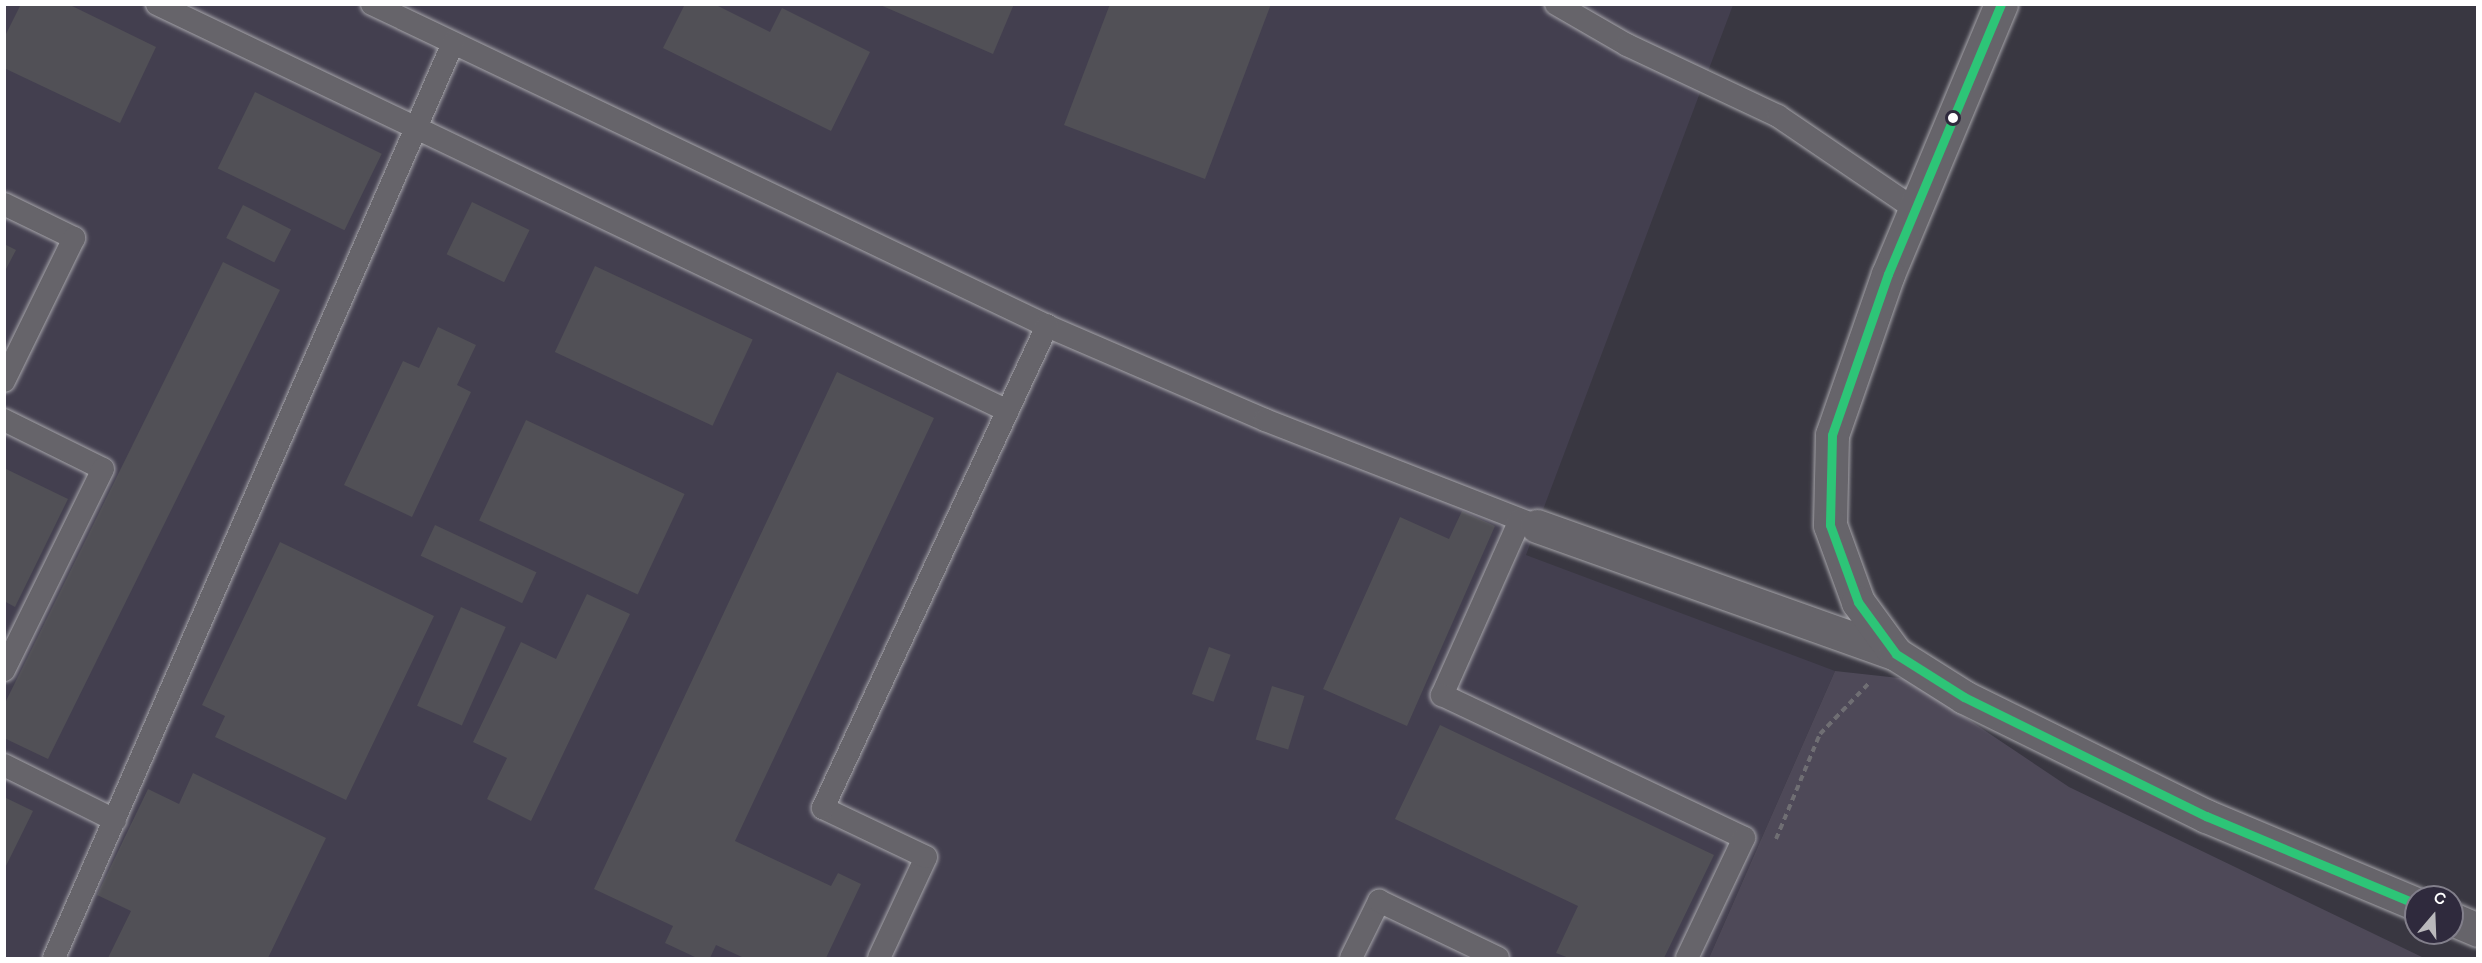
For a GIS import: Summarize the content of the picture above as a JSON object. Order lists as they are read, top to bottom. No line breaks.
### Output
{"north":"top"}
